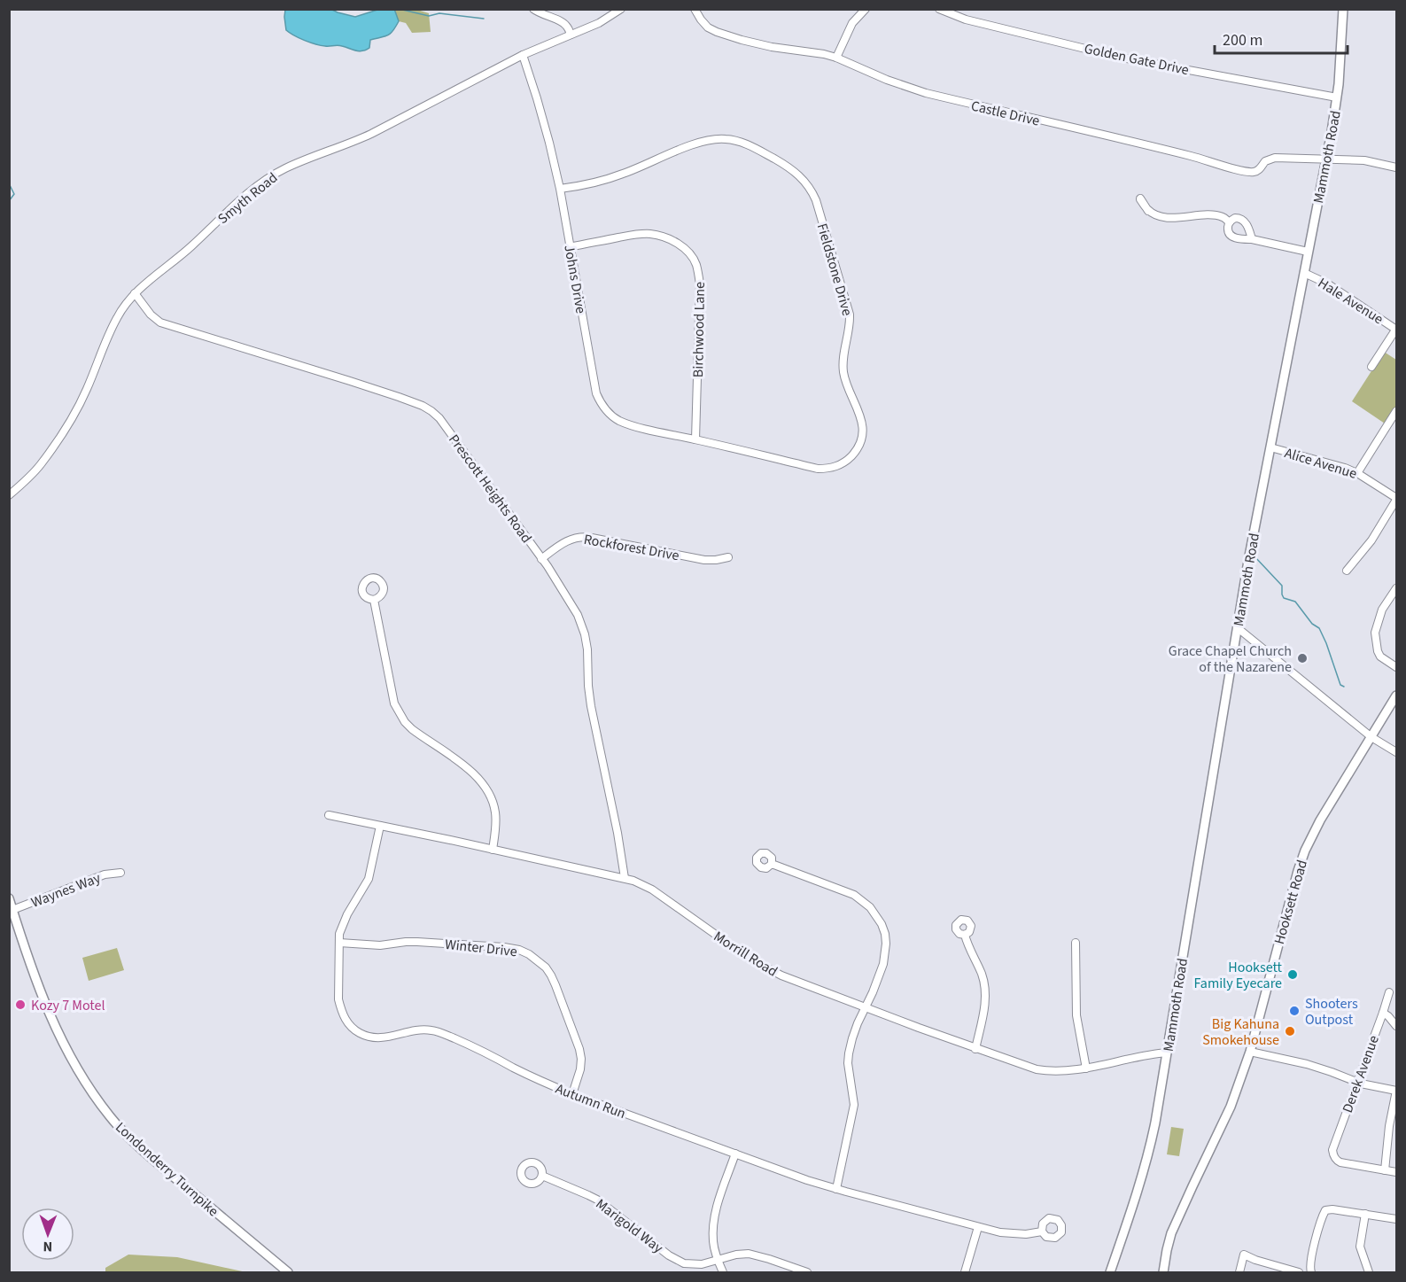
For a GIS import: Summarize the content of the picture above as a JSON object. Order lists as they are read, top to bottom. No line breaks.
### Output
{"streets":{"main road":["Mammoth Road","Hooksett Road","Londonderry Turnpike"],"street":["Golden Gate Drive","Castle Drive","Smyth Road","Fieldstone Drive","Johns Drive","Hale Avenue","Birchwood Lane","Alice Avenue","Prescott Heights Road","Rockforest Drive","Waynes Way","Winter Drive","Morrill Road","Derek Avenue","Autumn Run","Marigold Way"]},"crossings":[["Golden Gate Drive","Mammoth Road"],["Castle Drive","Mammoth Road"],["Mammoth Road","Hale Avenue"],["Mammoth Road","Alice Avenue"],["Mammoth Road","Morrill Road"],["Smyth Road","Johns Drive"],["Smyth Road","Prescott Heights Road"],["Fieldstone Drive","Johns Drive"],["Fieldstone Drive","Birchwood Lane"],["Johns Drive","Birchwood Lane"],["Prescott Heights Road","Rockforest Drive"],["Prescott Heights Road","Morrill Road"],["Waynes Way","Londonderry Turnpike"],["Winter Drive","Autumn Run"],["Morrill Road","Autumn Run"]],"places":["Grace Chapel Church of the Nazarene","Hooksett Family Eyecare","Kozy 7 Motel","Shooters Outpost","Big Kahuna Smokehouse"],"scale_bar":"200 m","north":"bottom"}
